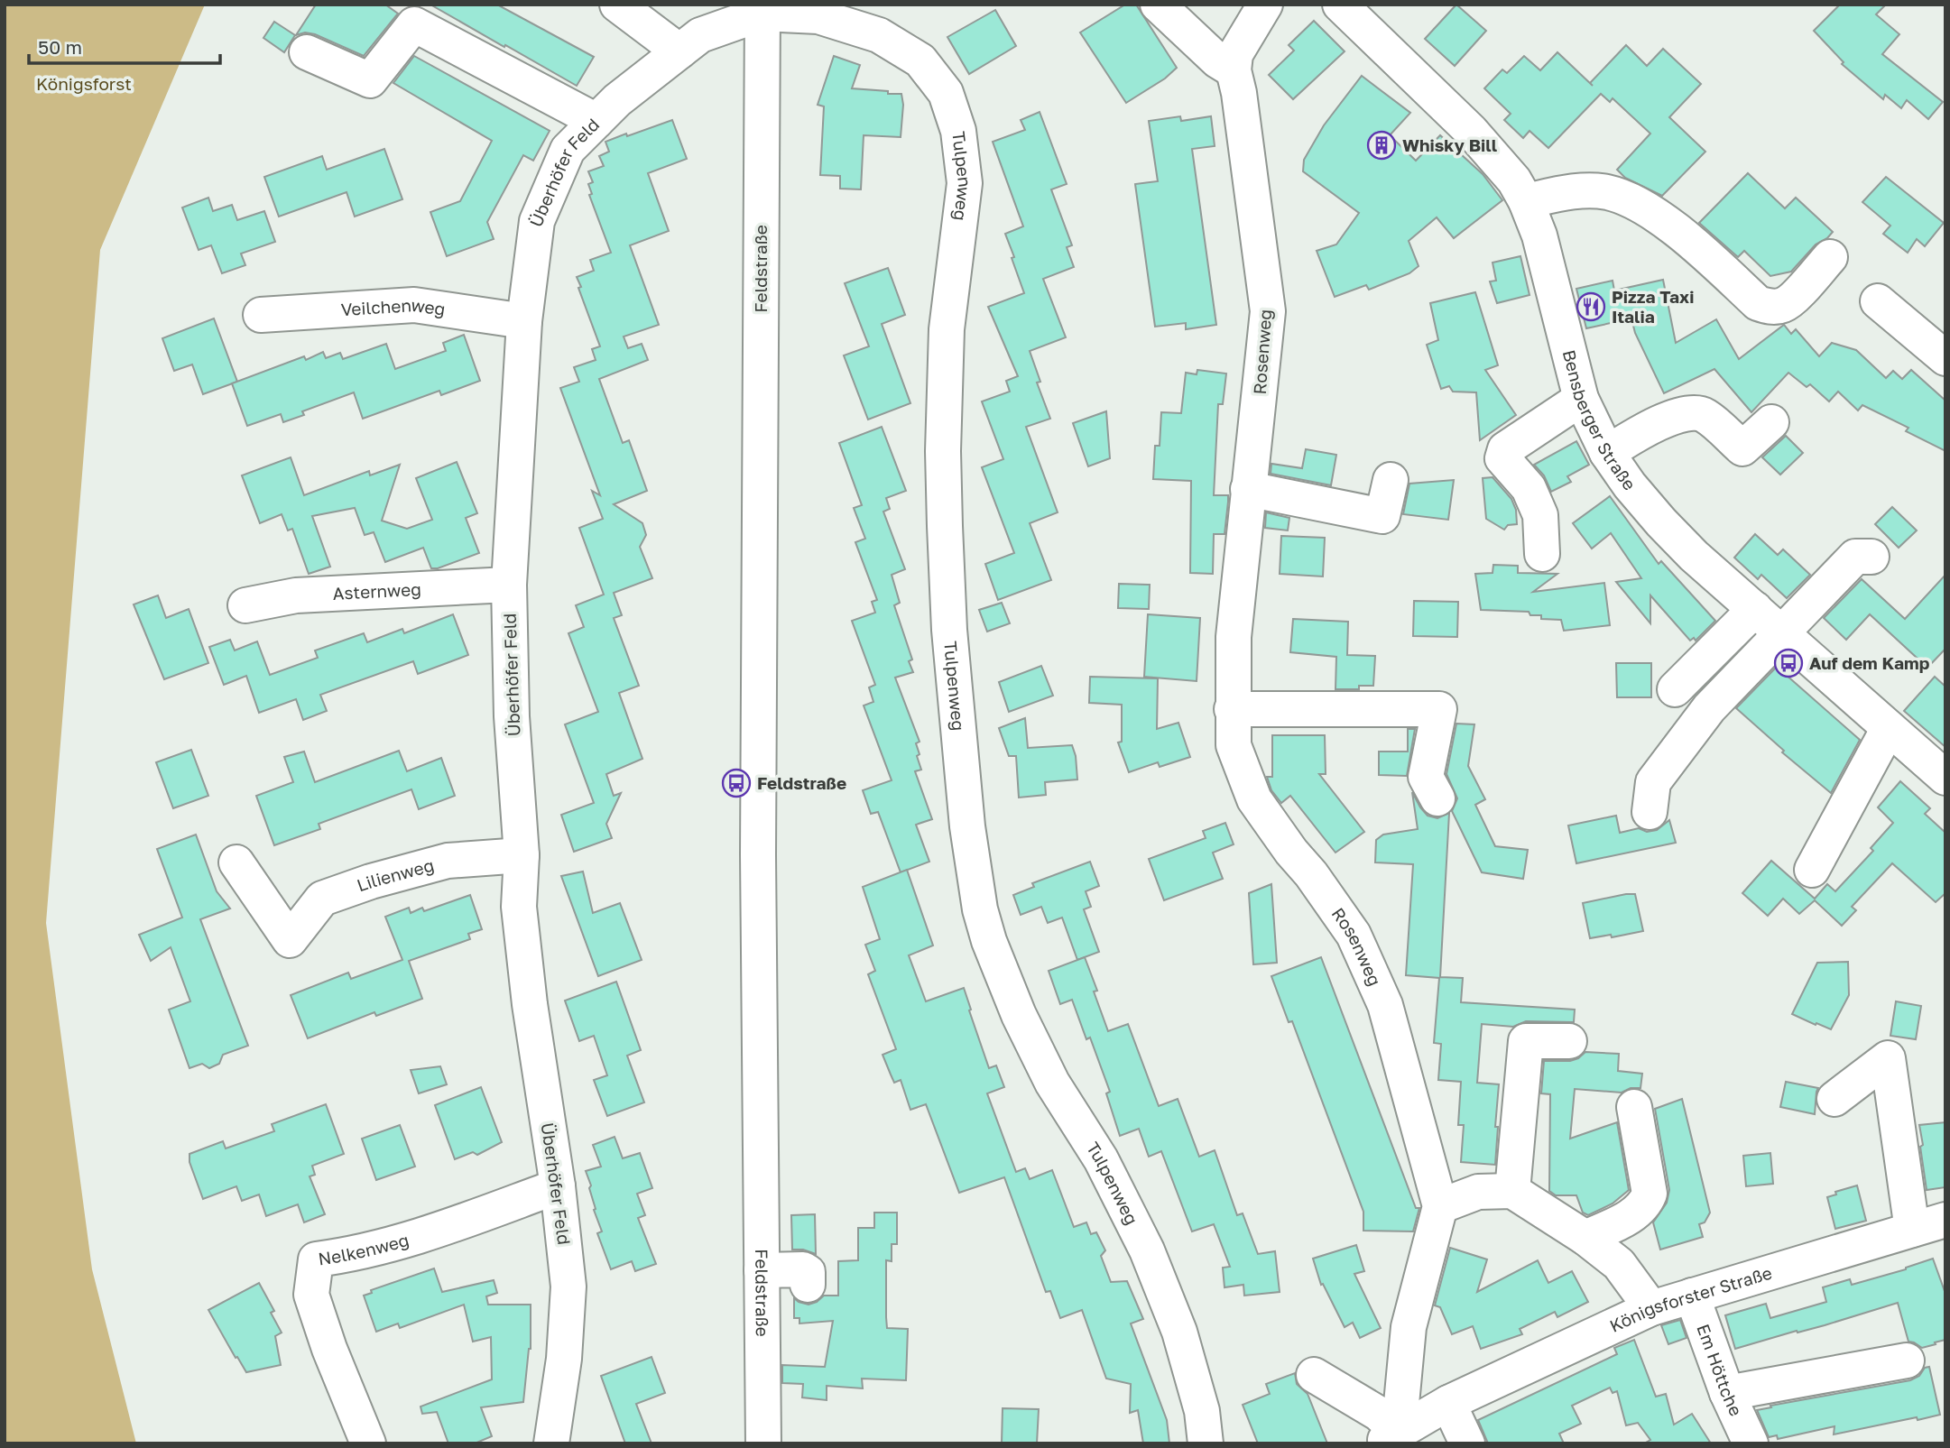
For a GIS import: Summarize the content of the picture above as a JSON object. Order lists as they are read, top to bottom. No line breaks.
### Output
{"streets":{"street":["Überhöfer Feld","Tulpenweg","Feldstraße","Veilchenweg","Rosenweg","Bensberger Straße","Asternweg","Lilienweg","Nelkenweg","Königsforster Straße","Em Höttche"]},"crossings":[["Überhöfer Feld","Tulpenweg"],["Überhöfer Feld","Feldstraße"],["Überhöfer Feld","Veilchenweg"],["Überhöfer Feld","Asternweg"],["Überhöfer Feld","Lilienweg"],["Überhöfer Feld","Nelkenweg"],["Tulpenweg","Feldstraße"],["Rosenweg","Königsforster Straße"],["Königsforster Straße","Em Höttche"]],"parks":["Königsforst"],"places":{"building":["Whisky Bill"],"restaurant":["Pizza Taxi Italia"],"bus stop":["Auf dem Kamp","Feldstraße"]},"scale_bar":"50 m"}
